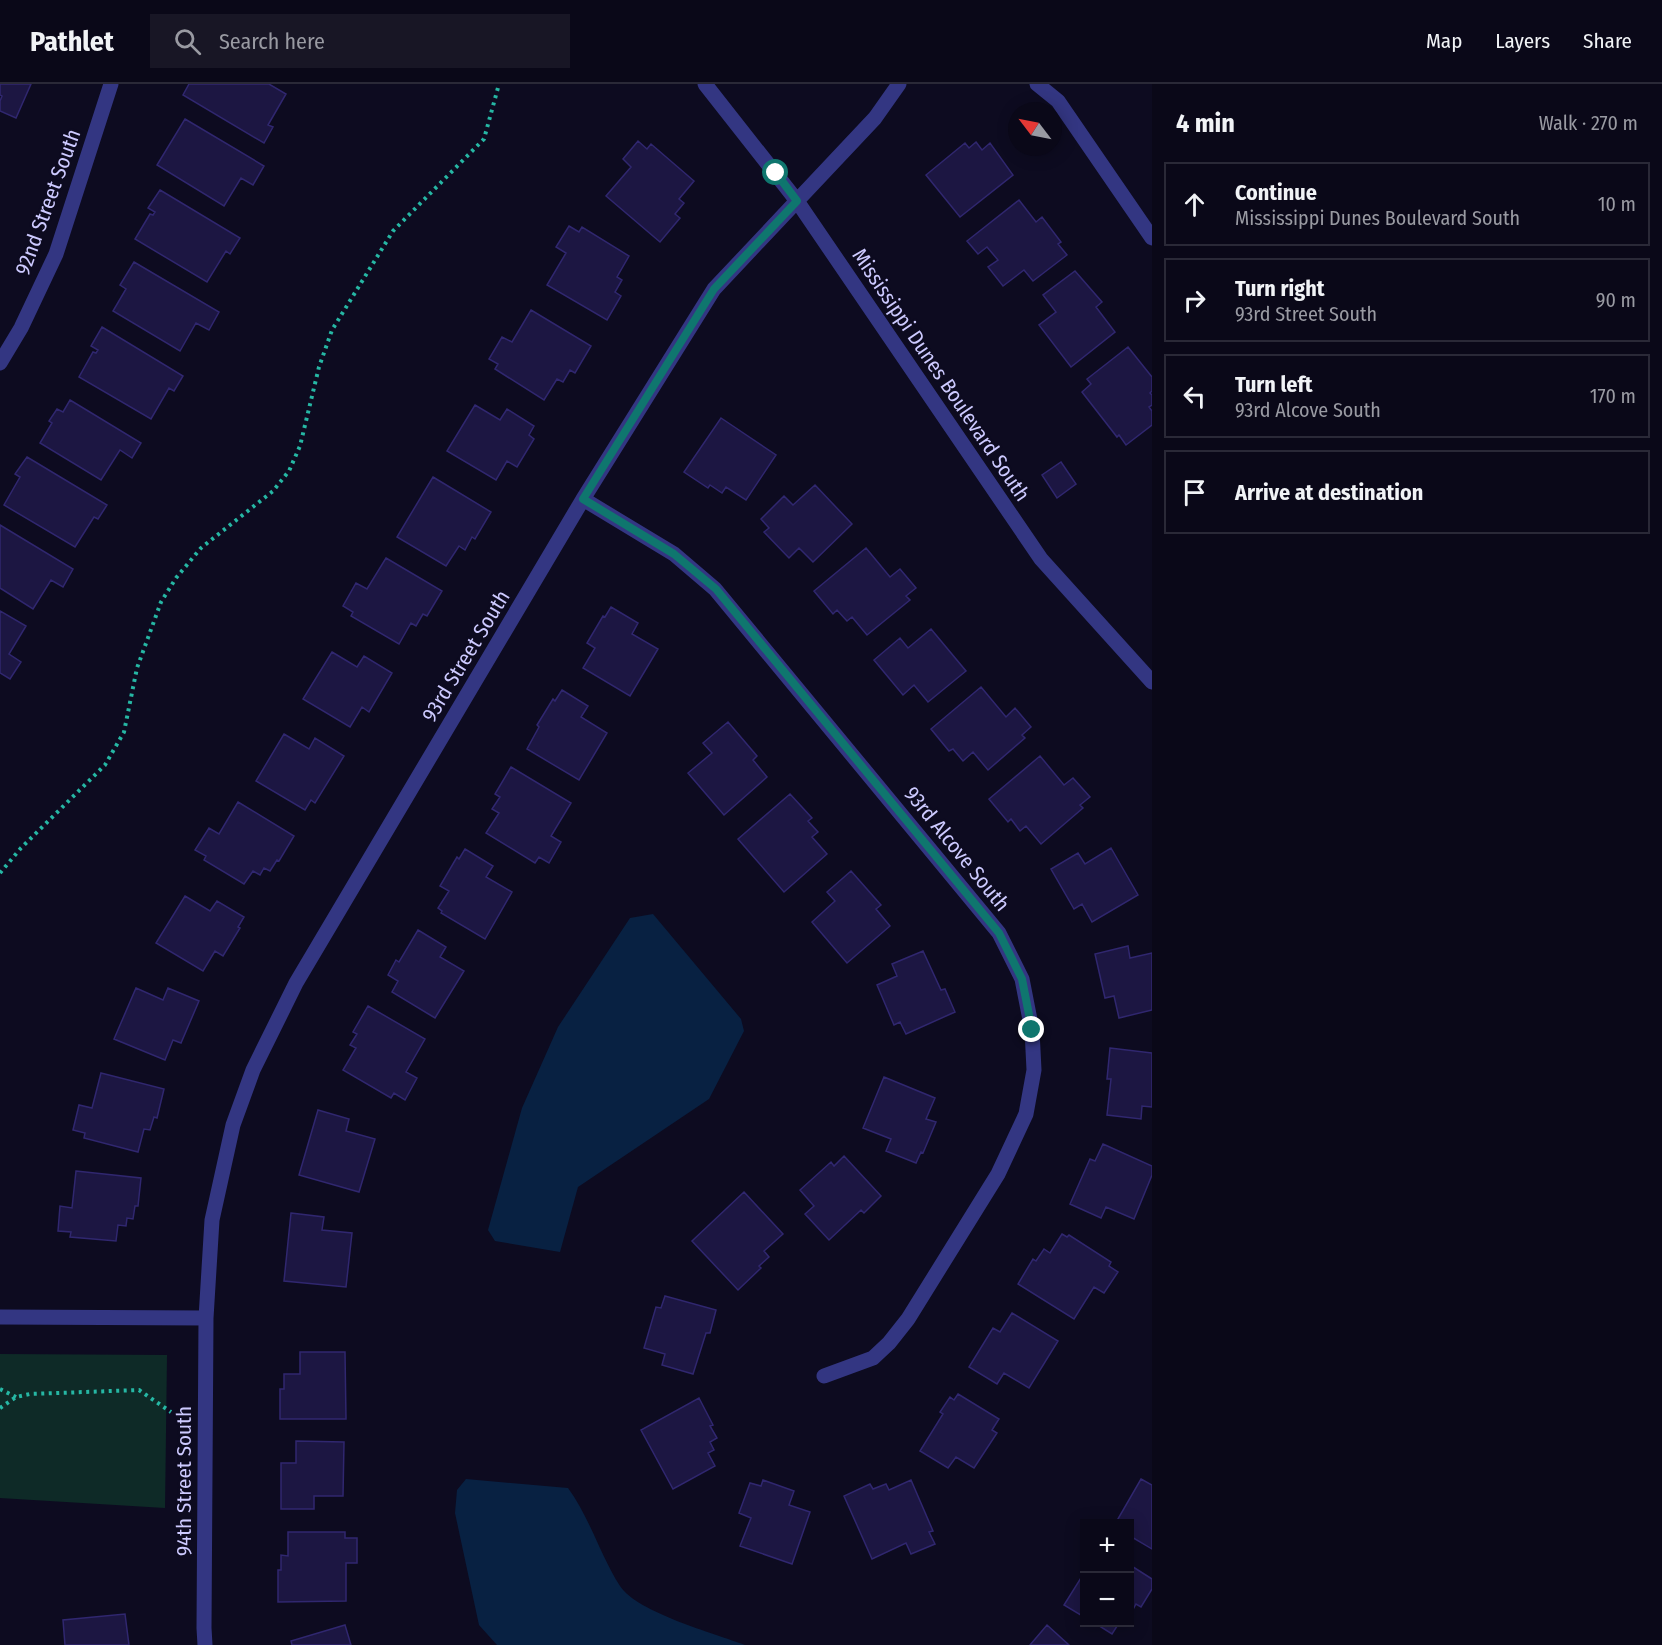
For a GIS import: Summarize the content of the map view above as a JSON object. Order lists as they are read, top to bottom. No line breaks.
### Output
{"streets":{"street":["92nd Street South","Mississippi Dunes Boulevard South","93rd Street South","93rd Alcove South","94th Street South"]},"crossings":[["Mississippi Dunes Boulevard South","93rd Street South"],["93rd Street South","93rd Alcove South"],["93rd Street South","94th Street South"]],"north":"top left","page":{"header":"Pathlet","search":"Search here","nav":["Map","Layers","Share"],"heading":["4 min","Walk · 270 m"],"list":[["Continue","Mississippi Dunes Boulevard South","10 m"],["Turn right","93rd Street South","90 m"],["Turn left","93rd Alcove South","170 m"],"Arrive at destination"],"map_buttons":["+","−"]}}
